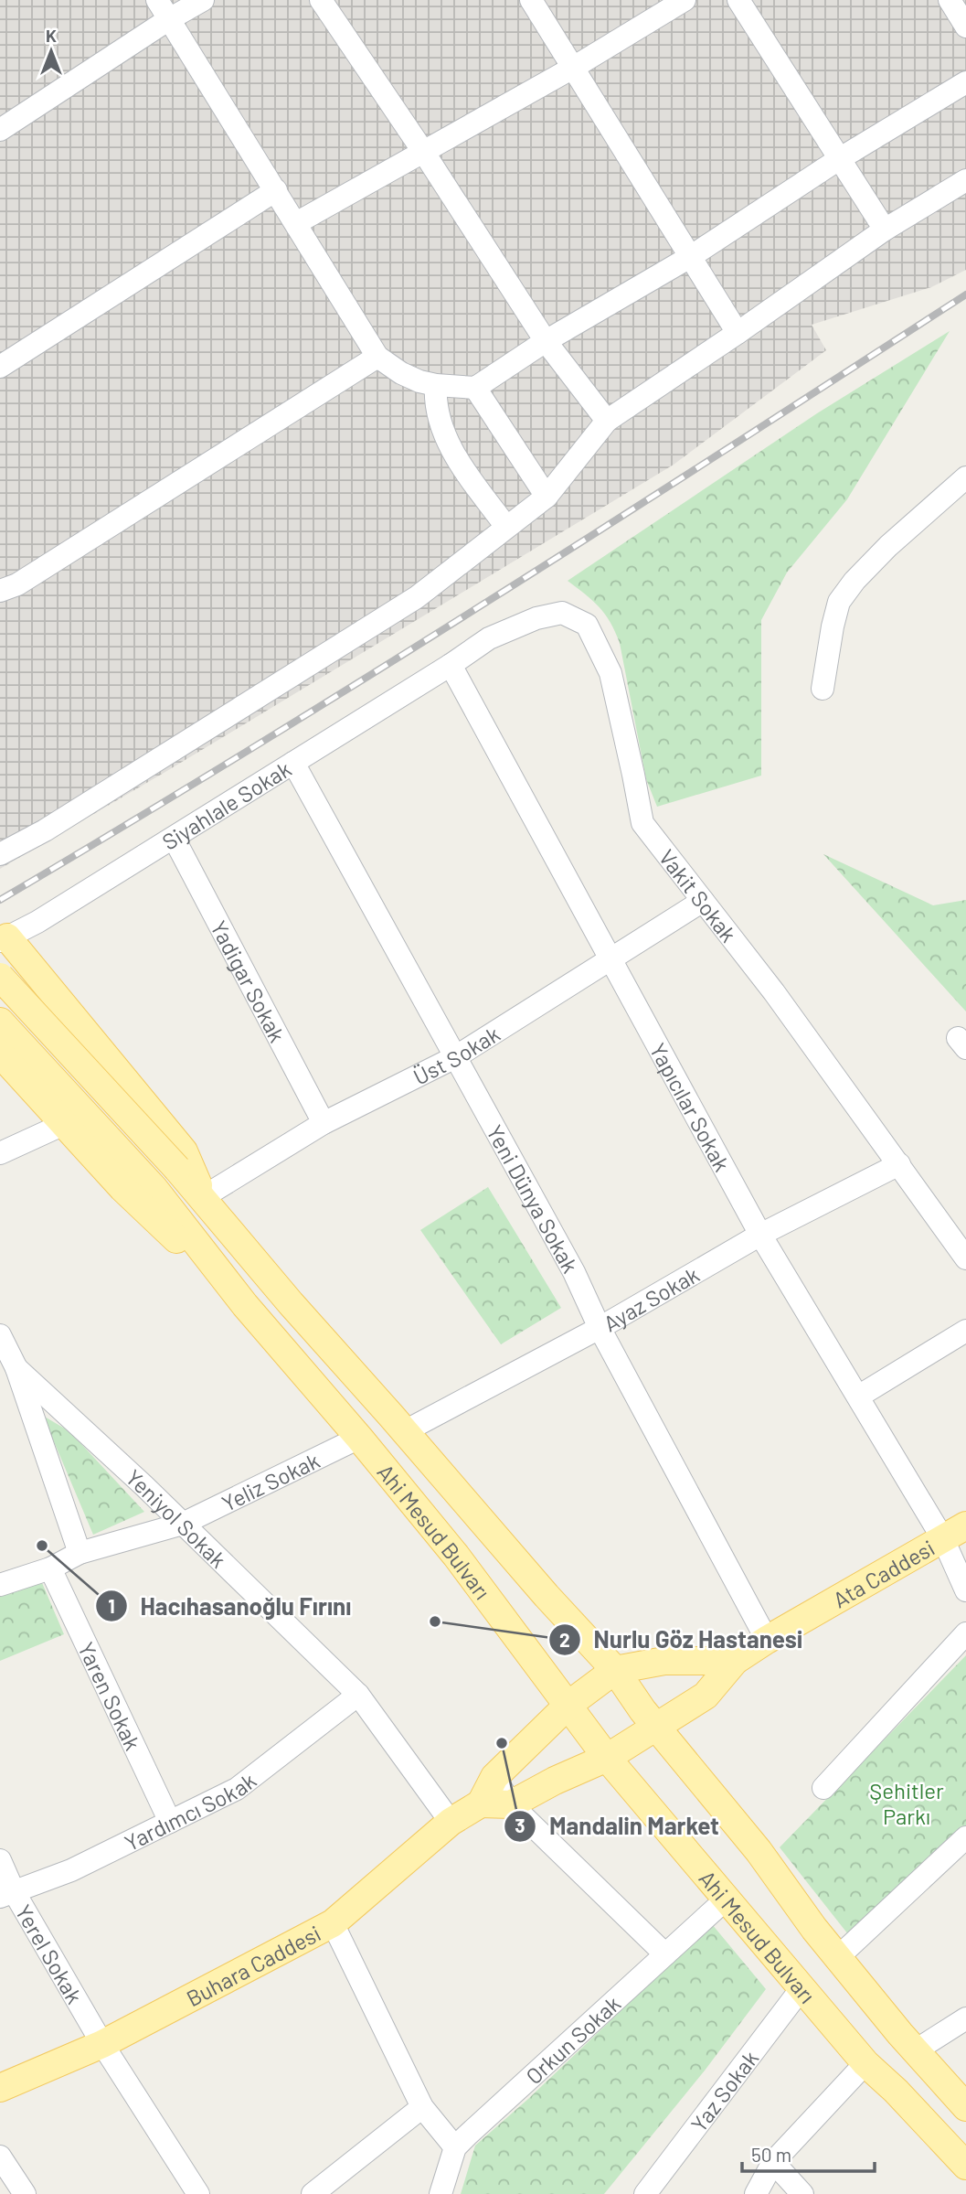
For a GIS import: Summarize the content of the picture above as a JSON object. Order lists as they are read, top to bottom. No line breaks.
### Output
{"streets":{"main road":["Ahi Mesud Bulvarı","Ata Caddesi","Buhara Caddesi"],"street":["Siyahlale Sokak","Vakit Sokak","Yadigar Sokak","Üst Sokak","Yapıcılar Sokak","Yeni Dünya Sokak","Ayaz Sokak","Yeliz Sokak","Yeniyol Sokak","Yaren Sokak","Yardımcı Sokak","Yerel Sokak","Orkun Sokak","Yaz Sokak"]},"crossings":[["Siyahlale Sokak","Vakit Sokak"],["Siyahlale Sokak","Yadigar Sokak"],["Siyahlale Sokak","Yapıcılar Sokak"],["Siyahlale Sokak","Yeni Dünya Sokak"],["Vakit Sokak","Üst Sokak"],["Vakit Sokak","Yapıcılar Sokak"],["Vakit Sokak","Ayaz Sokak"],["Yadigar Sokak","Üst Sokak"],["Üst Sokak","Yapıcılar Sokak"],["Üst Sokak","Yeni Dünya Sokak"],["Üst Sokak","Ahi Mesud Bulvarı"],["Yapıcılar Sokak","Ayaz Sokak"],["Yapıcılar Sokak","Ata Caddesi"],["Yeni Dünya Sokak","Ayaz Sokak"],["Yeni Dünya Sokak","Ata Caddesi"],["Ayaz Sokak","Ahi Mesud Bulvarı"],["Yeliz Sokak","Yeniyol Sokak"],["Yeliz Sokak","Ahi Mesud Bulvarı"],["Yeliz Sokak","Yaren Sokak"],["Yeniyol Sokak","Yardımcı Sokak"],["Yeniyol Sokak","Buhara Caddesi"],["Ahi Mesud Bulvarı","Ata Caddesi"],["Ahi Mesud Bulvarı","Orkun Sokak"],["Ahi Mesud Bulvarı","Yaz Sokak"],["Yaren Sokak","Yardımcı Sokak"],["Yardımcı Sokak","Yerel Sokak"],["Yerel Sokak","Buhara Caddesi"]],"parks":["Şehitler Parkı"],"places":["Hacıhasanoğlu Fırını","Nurlu Göz Hastanesi","Mandalin Market"],"scale_bar":"50 m","north":"top"}
